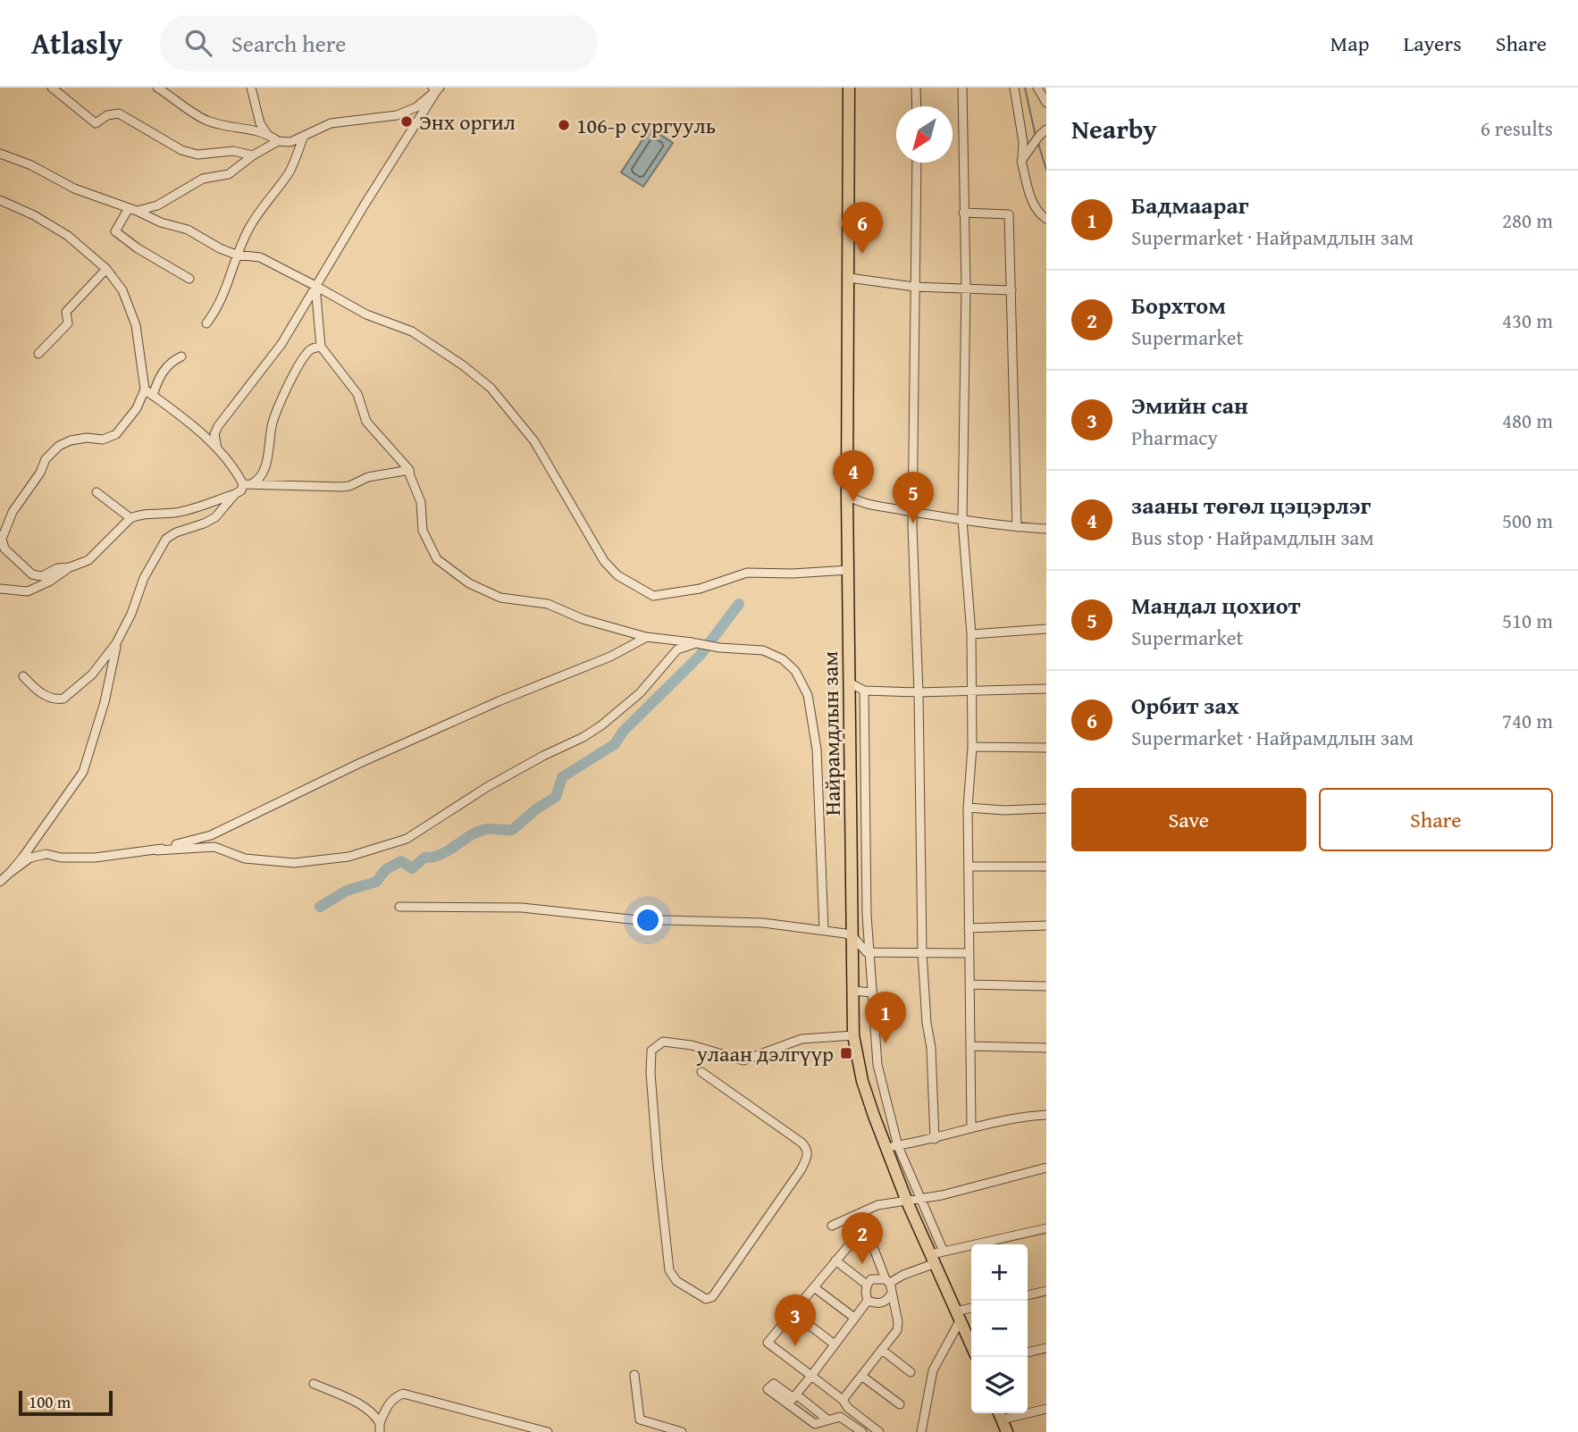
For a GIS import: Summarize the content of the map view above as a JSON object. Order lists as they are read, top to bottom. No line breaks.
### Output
{"streets":{"main road":["Найрамдлын зам"]},"places":{"other":["Энх оргил","106-р сургууль"],"transit":["улаан дэлгүүр"]},"scale_bar":"100 m","north":"bottom left","page":{"header":"Atlasly","search":"Search here","nav":["Map","Layers","Share"],"heading":["Nearby","6 results"],"list":[{"mark":"1","name":"Бадмаараг","note":"Supermarket · Найрамдлын зам","value":"280 m"},{"mark":"2","name":"Борхтом","note":"Supermarket","value":"430 m"},{"mark":"3","name":"Эмийн сан","note":"Pharmacy","value":"480 m"},{"mark":"4","name":"зааны төгөл цэцэрлэг","note":"Bus stop · Найрамдлын зам","value":"500 m"},{"mark":"5","name":"Мандал цохиот","note":"Supermarket","value":"510 m"},{"mark":"6","name":"Орбит зах","note":"Supermarket · Найрамдлын зам","value":"740 m"}],"pins":["6","4","5","1","2","3"],"buttons":["Save","Share"],"map_buttons":["+","−"],"scale":"100 m"}}
